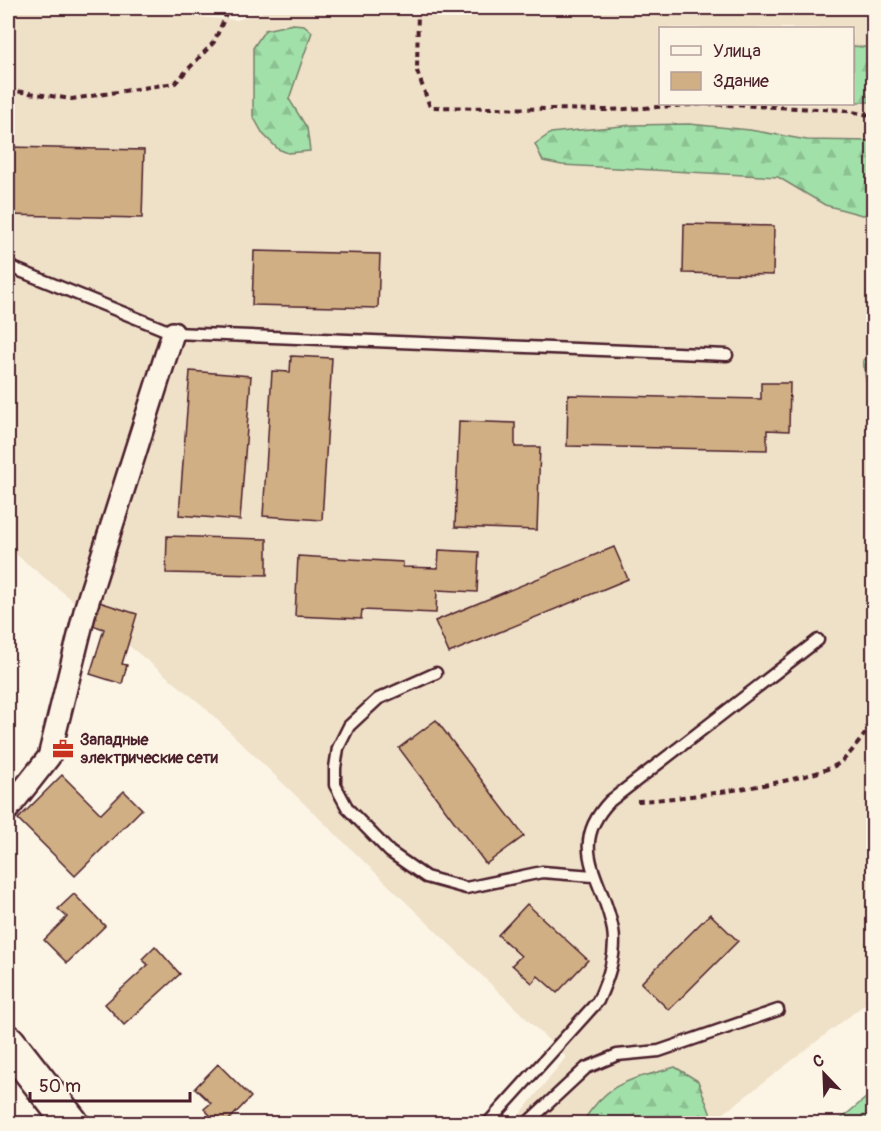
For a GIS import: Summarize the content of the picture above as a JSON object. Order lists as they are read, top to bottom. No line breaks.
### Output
{"places":{"office":["Западные электрические сети"]},"legend":["Улица","Здание"],"scale_bar":"50 m","north":"top left"}
